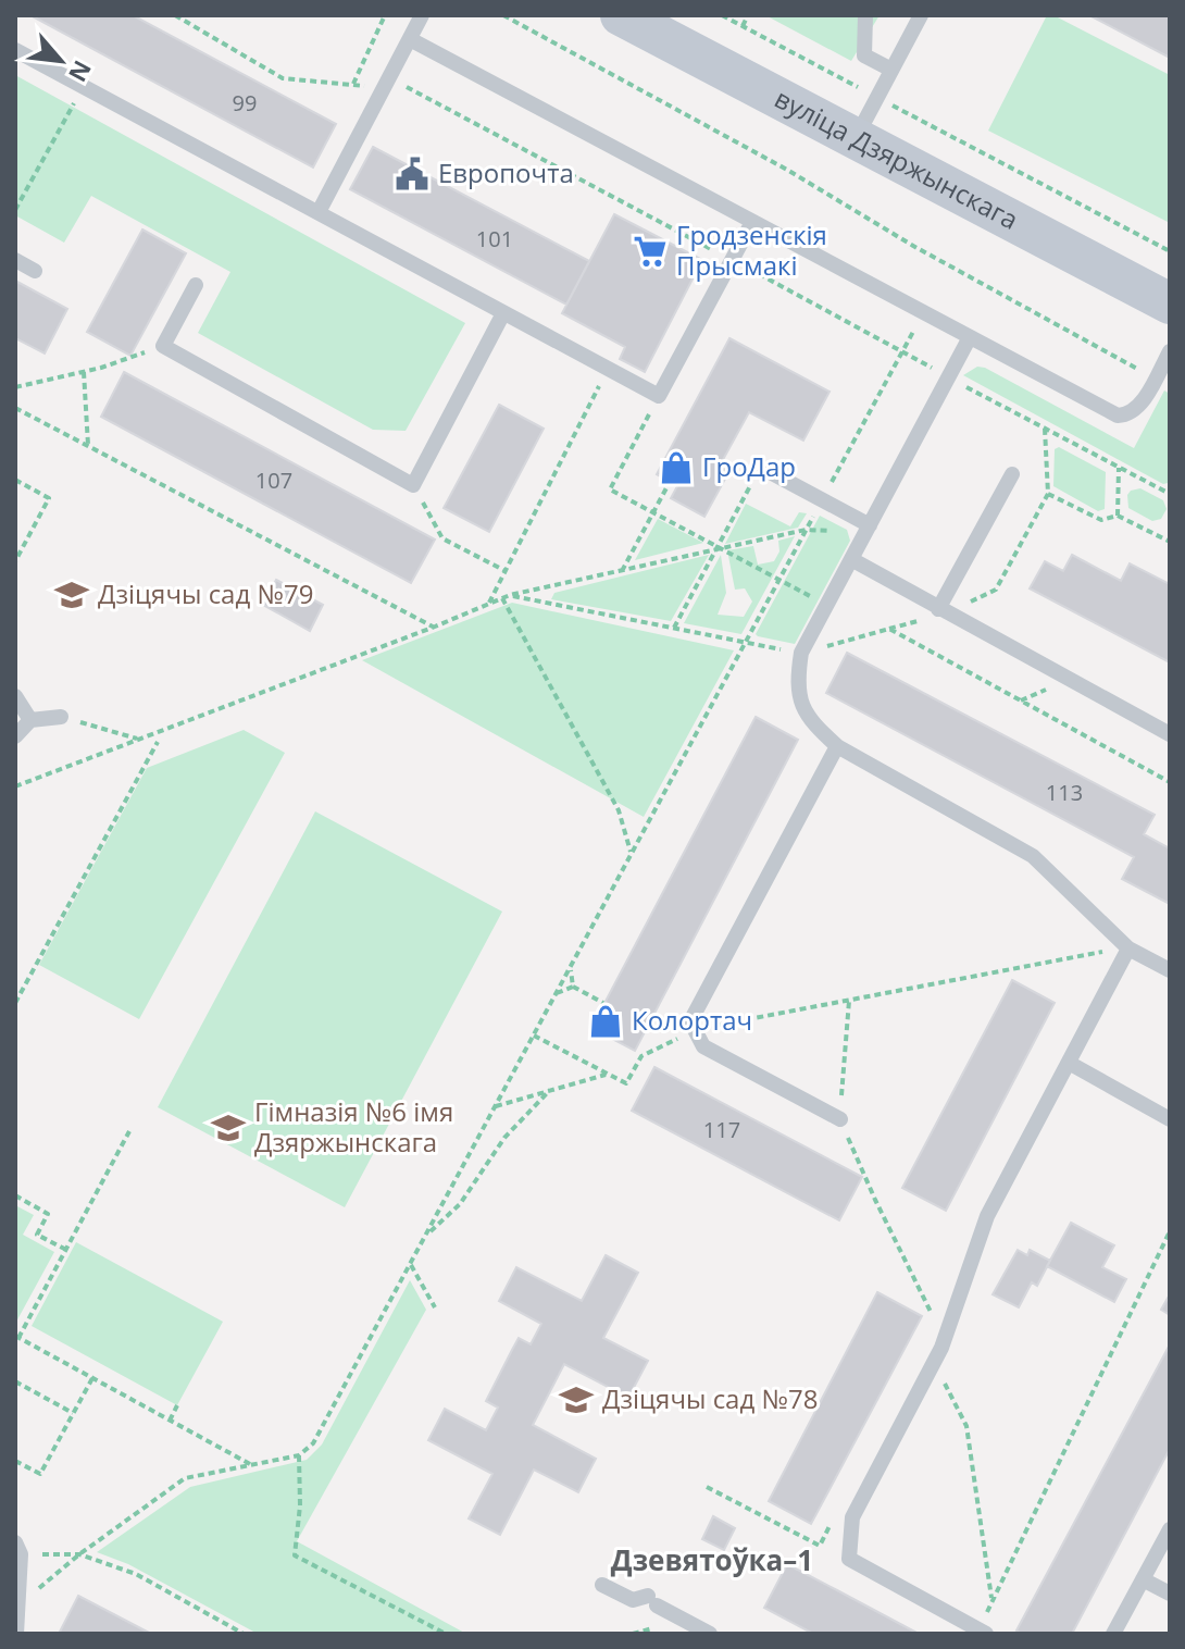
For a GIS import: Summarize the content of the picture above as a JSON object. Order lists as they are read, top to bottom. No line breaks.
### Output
{"streets":{"main road":["вуліца Дзяржынскага"]},"districts":["Дзевятоўка–1"],"places":{"public building":["Европочта"],"supermarket":["Гродзенскія Прысмакі"],"shop":["ГроДар","Колортач"],"school or university":["Дзіцячы сад №79","Гімназія №6 імя Дзяржынскага","Дзіцячы сад №78"]},"house_numbers":["99","101","107","113","117"],"north":"bottom right"}
